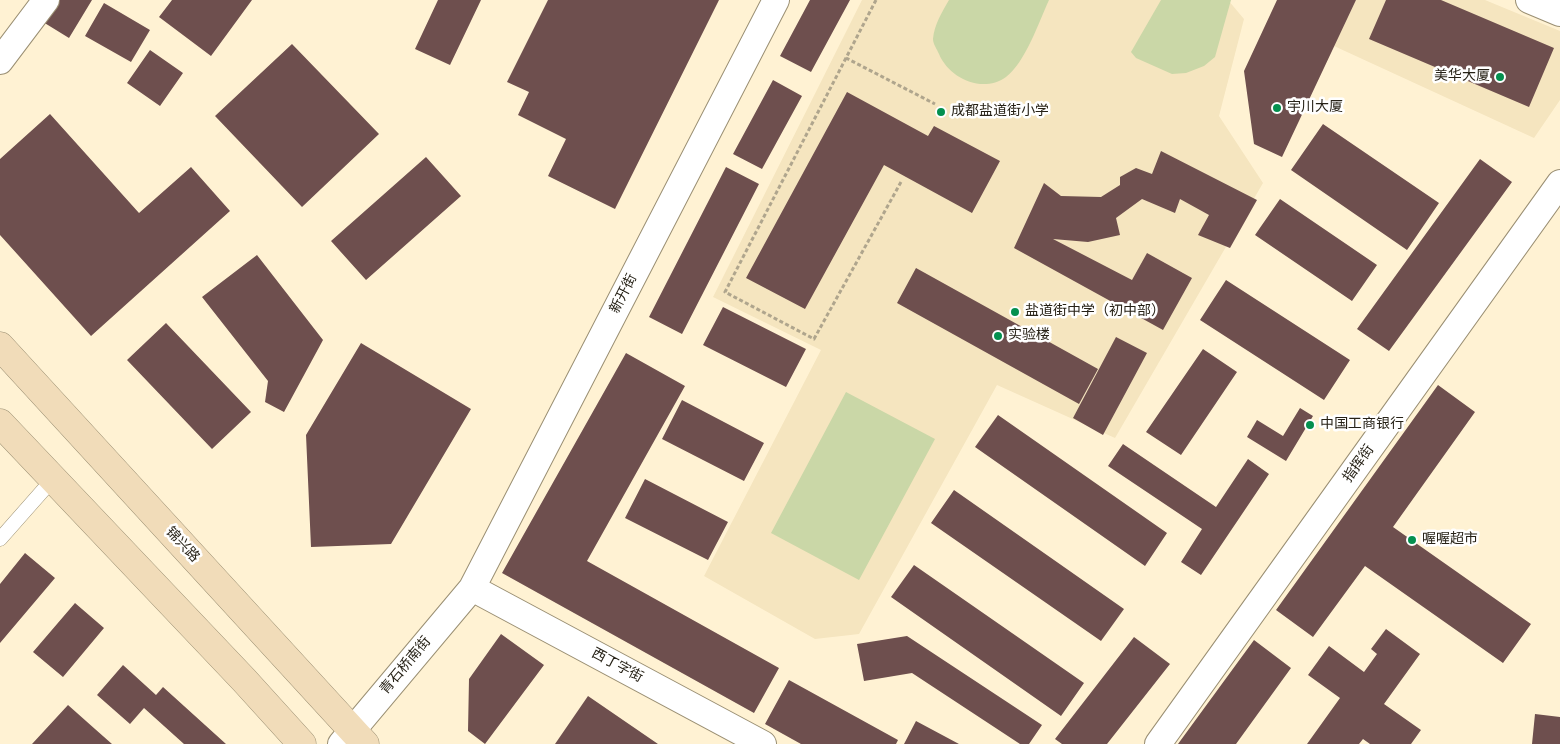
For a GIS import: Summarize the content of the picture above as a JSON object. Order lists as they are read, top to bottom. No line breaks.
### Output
{"streets":{"main road":["锦兴路"],"street":["新开街","指挥街","青石桥南街","西丁字街"]},"crossings":[["新开街","青石桥南街"],["新开街","西丁字街"],["锦兴路","青石桥南街"],["青石桥南街","西丁字街"]],"places":["美华大厦","宇川大厦","成都盐道街小学","盐道街中学（初中部）","实验楼","中国工商银行","喔喔超市"]}
